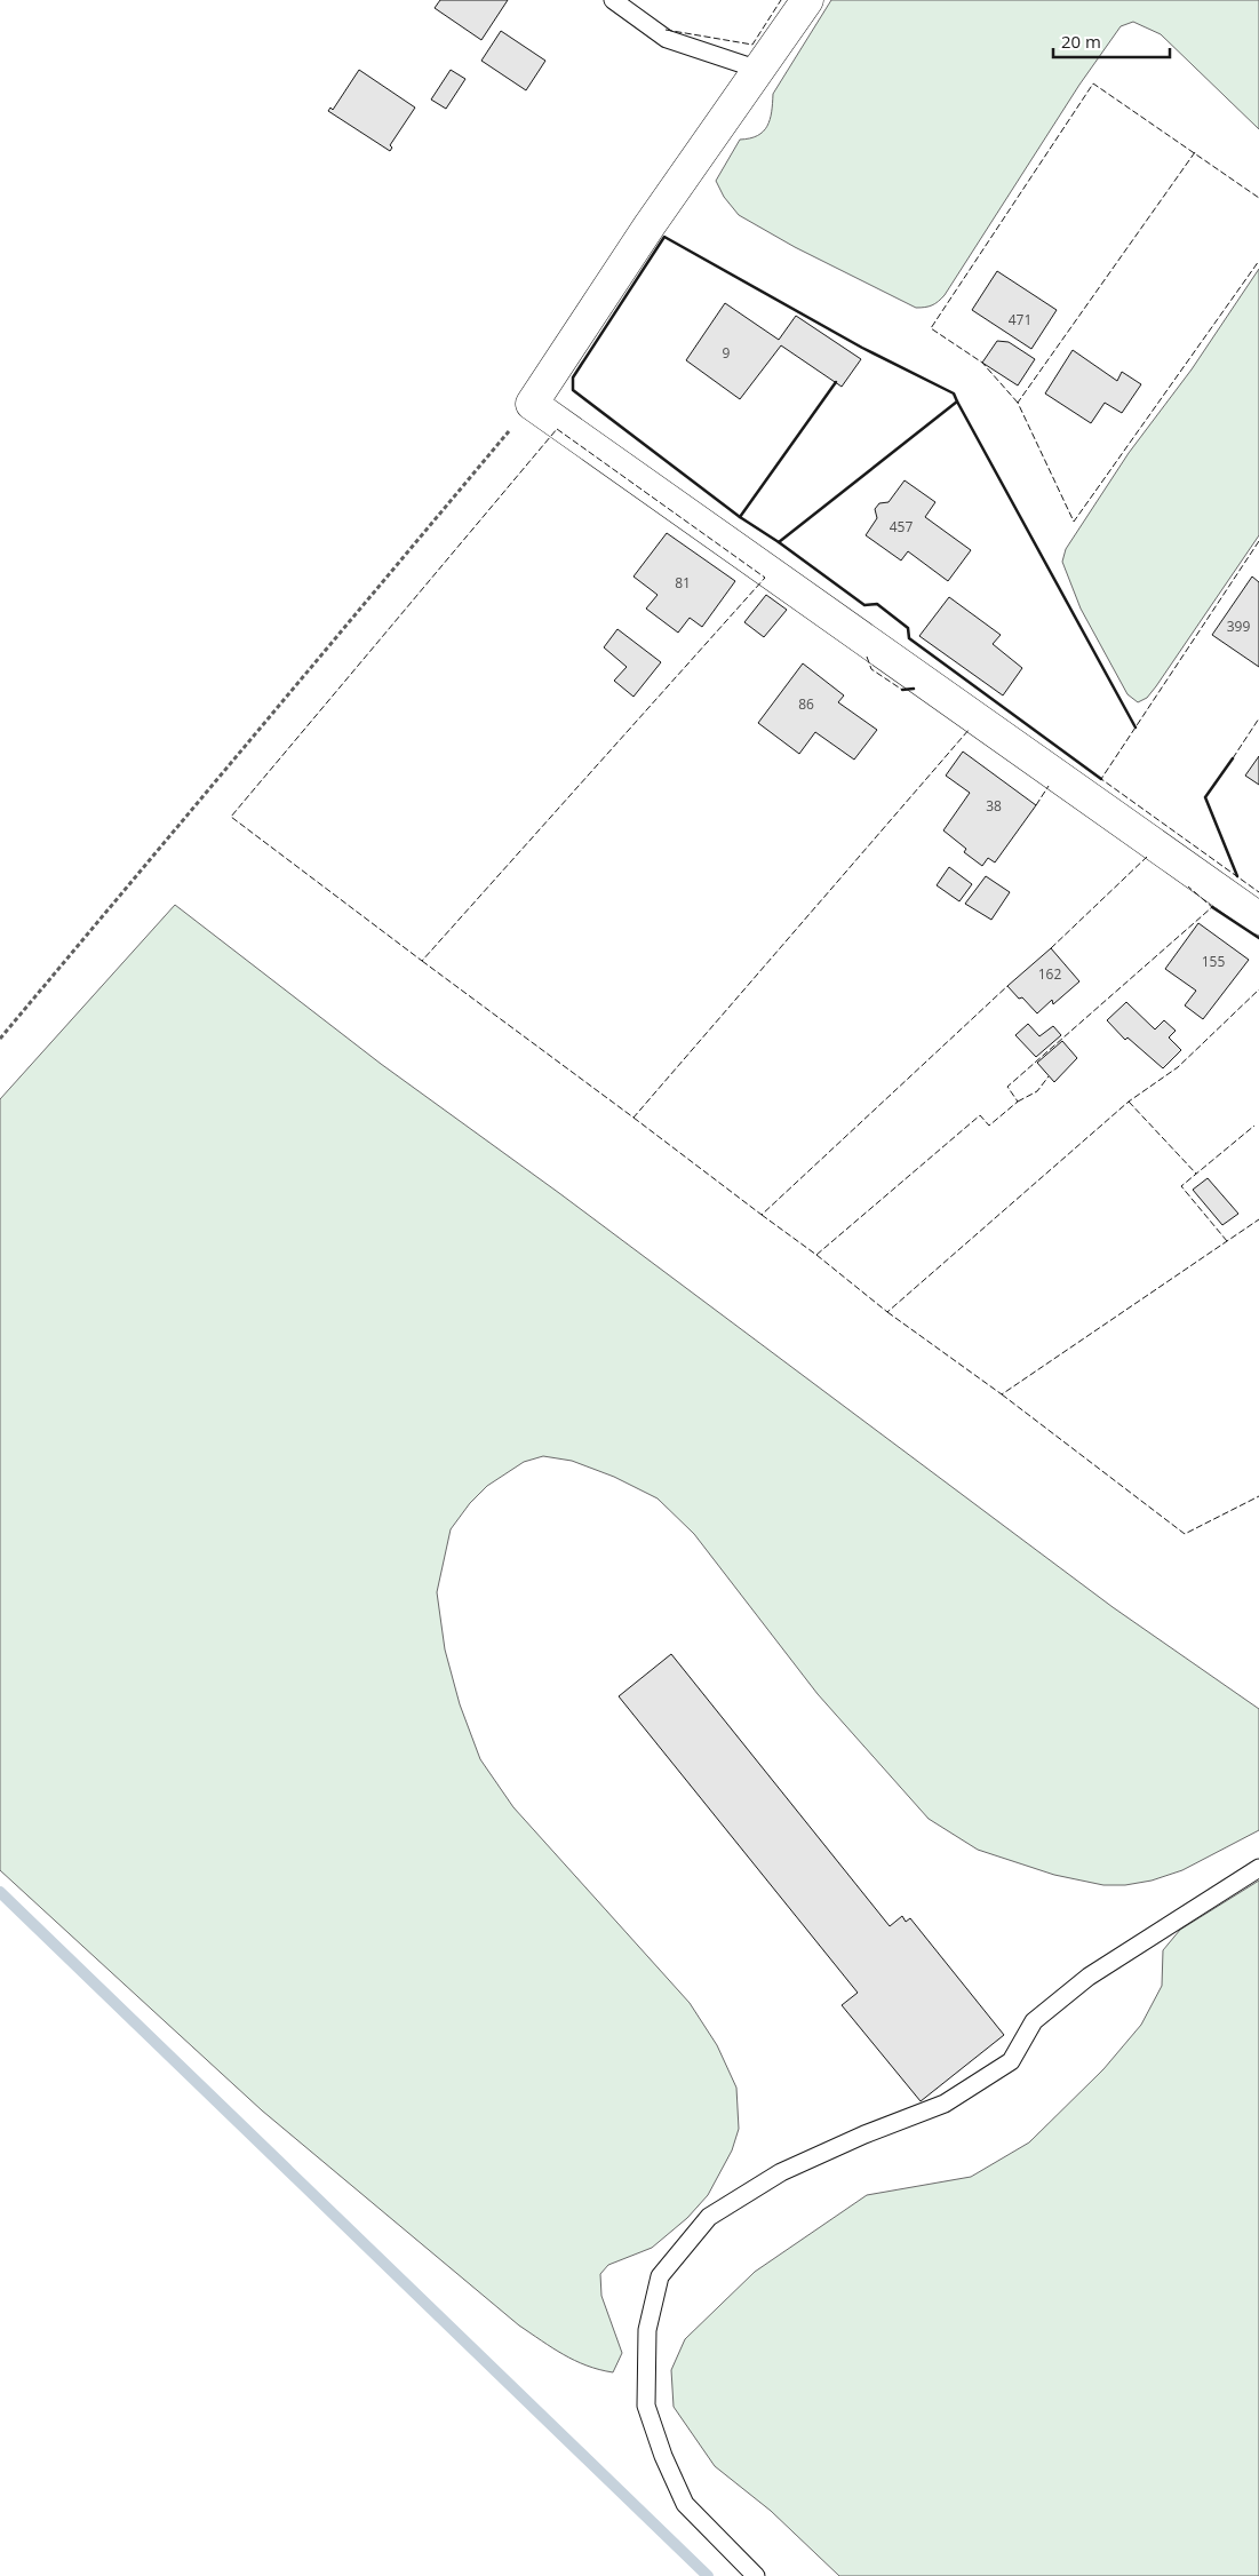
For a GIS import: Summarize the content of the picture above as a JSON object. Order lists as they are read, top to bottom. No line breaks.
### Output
{"house_numbers":["471","9","457","81","399","86","38","155","162"],"scale_bar":"20 m"}
